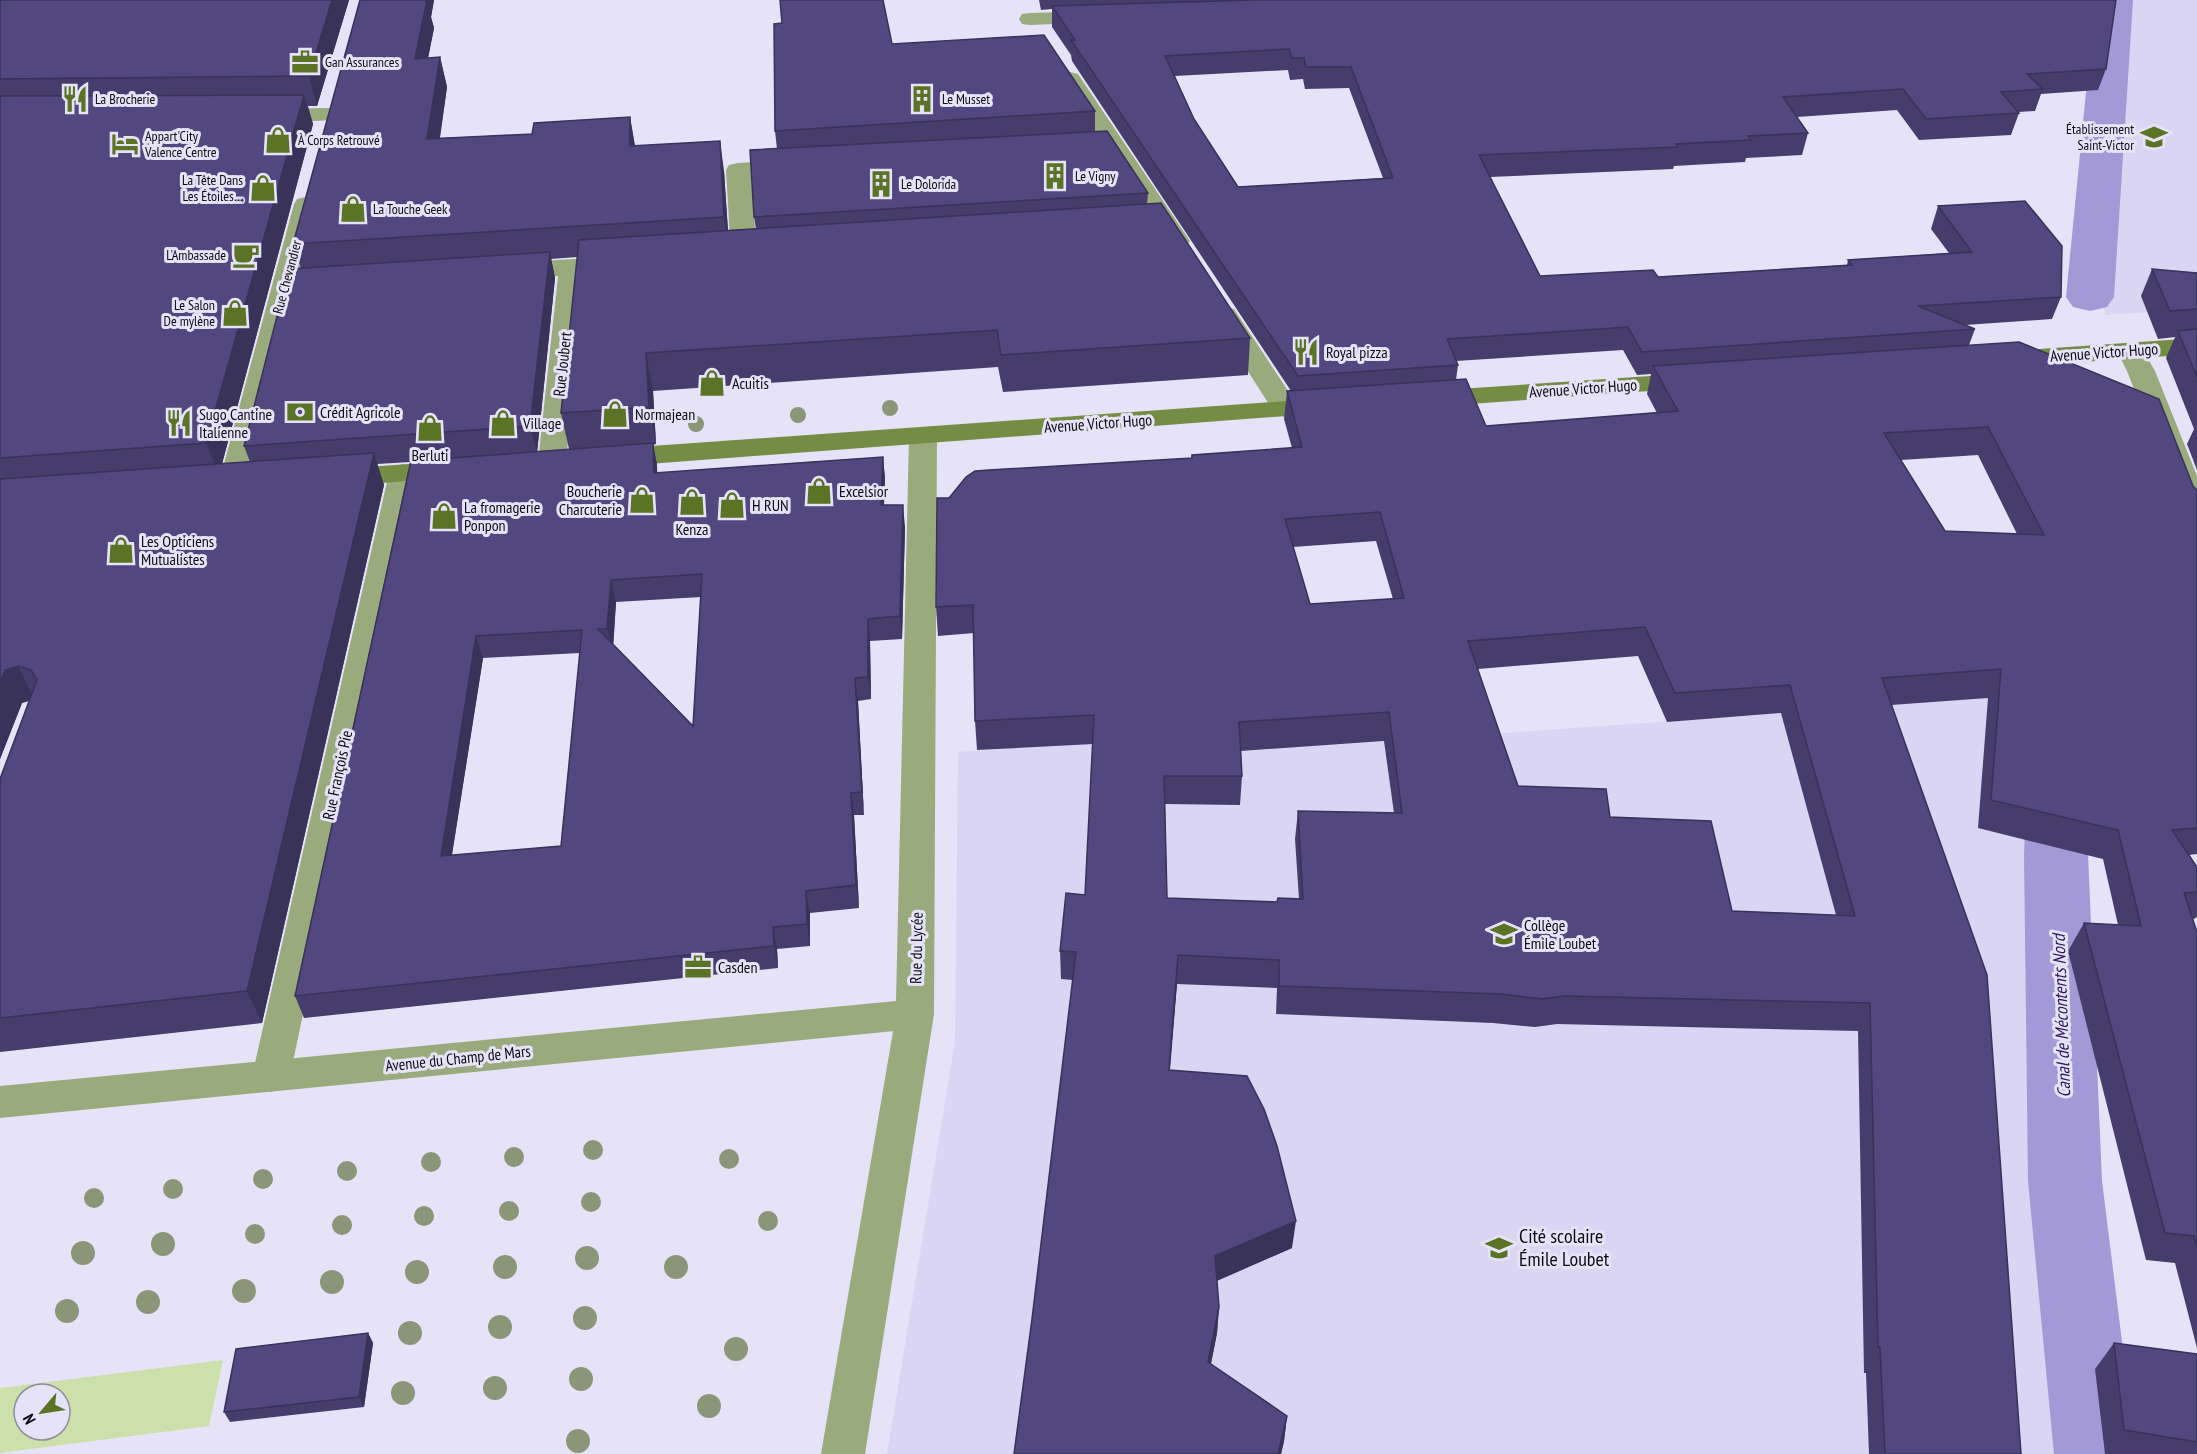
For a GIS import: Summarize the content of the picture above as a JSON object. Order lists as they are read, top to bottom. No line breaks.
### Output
{"streets":{"main road":["Avenue Victor Hugo"],"street":["Rue Chevandier","Rue Joubert","Rue François Pie","Rue du Lycée","Avenue du Champ de Mars"]},"crossings":[["Avenue Victor Hugo","Rue Joubert"],["Avenue Victor Hugo","Rue du Lycée"],["Rue François Pie","Avenue du Champ de Mars"],["Rue du Lycée","Avenue du Champ de Mars"]],"water":["Canal de Mécontents Nord"],"places":{"office":["Gan Assurances","Casden"],"restaurant":["La Brocherie","Royal pizza","Sugo Cantine Italienne"],"building":["Le Musset","Le Vigny","Le Dolorida"],"school or university":["Établissement Saint-Victor","Collège Émile Loubet","Cité scolaire Émile Loubet"],"shop":["À Corps Retrouvé","La Tête Dans Les Étoiles…","La Touche Geek","Le Salon De mylène","Acuitis","Normajean","Village","Berluti","Excelsior","Boucherie Charcuterie","Kenza","H RUN","La fromagerie Ponpon","Les Opticiens Mutualistes"],"hotel":["Appart'City Valence Centre"],"cafe":["L'Ambassade"],"bank":["Crédit Agricole"]},"north":"bottom left"}
